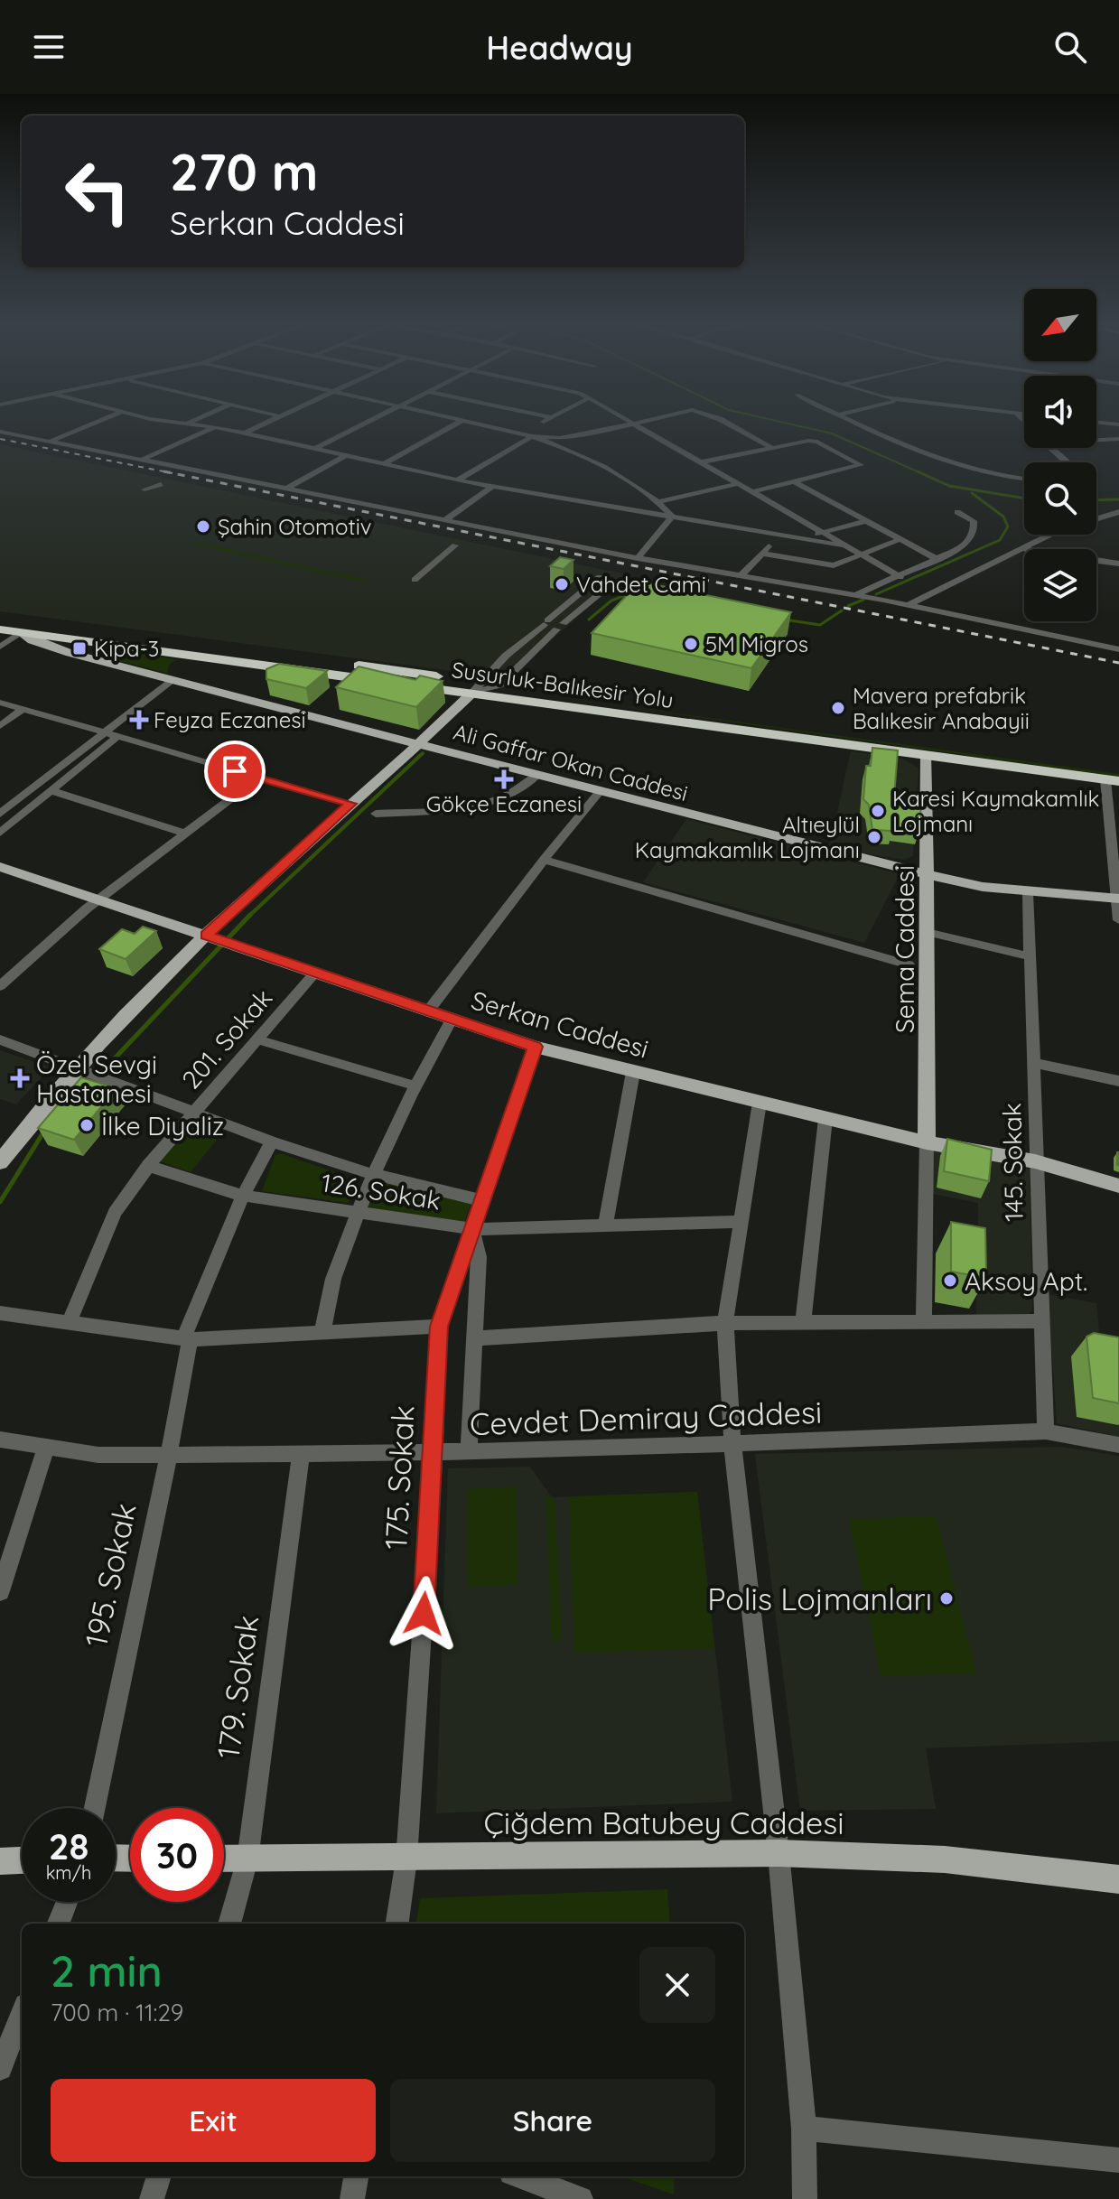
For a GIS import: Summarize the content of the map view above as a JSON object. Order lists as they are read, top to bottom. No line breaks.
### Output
{"streets":{"highway":["Susurluk-Balıkesir Yolu"],"main road":["Ali Gaffar Okan Caddesi","Sema Caddesi","Serkan Caddesi","Çiğdem Batubey Caddesi"],"street":["201. Sokak","145. Sokak","126. Sokak","Cevdet Demiray Caddesi","175. Sokak","195. Sokak","179. Sokak"]},"crossings":[["Susurluk-Balıkesir Yolu","Ali Gaffar Okan Caddesi"],["Susurluk-Balıkesir Yolu","Sema Caddesi"],["Ali Gaffar Okan Caddesi","Sema Caddesi"],["Ali Gaffar Okan Caddesi","145. Sokak"],["Sema Caddesi","Serkan Caddesi"],["Serkan Caddesi","201. Sokak"],["Serkan Caddesi","145. Sokak"],["Serkan Caddesi","175. Sokak"],["201. Sokak","126. Sokak"],["145. Sokak","Cevdet Demiray Caddesi"],["126. Sokak","175. Sokak"],["126. Sokak","195. Sokak"],["Cevdet Demiray Caddesi","175. Sokak"],["Cevdet Demiray Caddesi","195. Sokak"],["Cevdet Demiray Caddesi","179. Sokak"],["175. Sokak","Çiğdem Batubey Caddesi"],["179. Sokak","Çiğdem Batubey Caddesi"]],"places":{"other":["Şahin Otomotiv","Vahdet Cami","5M Migros","Mavera prefabrik Balıkesir Anabayii","Karesi Kaymakamlık Lojmanı","Altıeylül Kaymakamlık Lojmanı","İlke Diyaliz","Aksoy Apt.","Polis Lojmanları"],"transit":["Kipa-3"],"health":["Feyza Eczanesi","Gökçe Eczanesi","Özel Sevgi Hastanesi"]},"north":"bottom left","page":{"header":"Headway","turn":["270 m","Serkan Caddesi"],"speed":"28 km/h","limit":"30","heading":["2 min","700 m · 11:29"],"buttons":["Exit","Share"]}}
